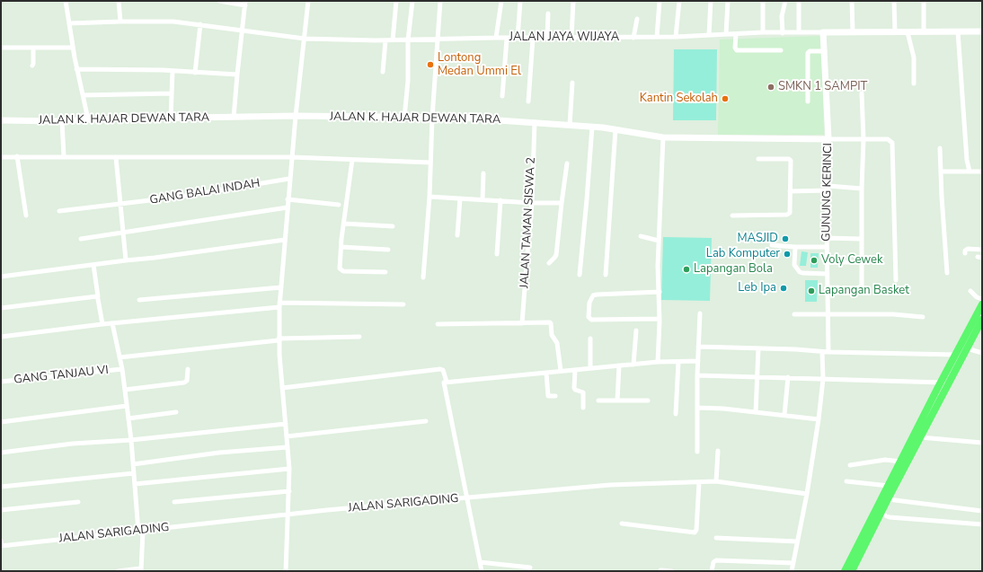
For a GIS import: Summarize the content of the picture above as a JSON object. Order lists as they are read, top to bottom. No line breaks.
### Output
{"streets":{"street":["JALAN JAYA WIJAYA","JALAN K. HAJAR DEWAN TARA","GANG BALAI INDAH","GUNUNG KERINCI","JALAN TAMAN SISWA 2","GANG TANJAU VI","JALAN SARIGADING"]},"crossings":[["JALAN JAYA WIJAYA","GUNUNG KERINCI"],["JALAN K. HAJAR DEWAN TARA","GUNUNG KERINCI"],["JALAN K. HAJAR DEWAN TARA","JALAN TAMAN SISWA 2"]],"places":["Lontong Medan Ummi El","SMKN 1 SAMPIT","Kantin Sekolah","MASJID","Lab Komputer","Voly Cewek","Lapangan Bola","Leb Ipa","Lapangan Basket"]}
